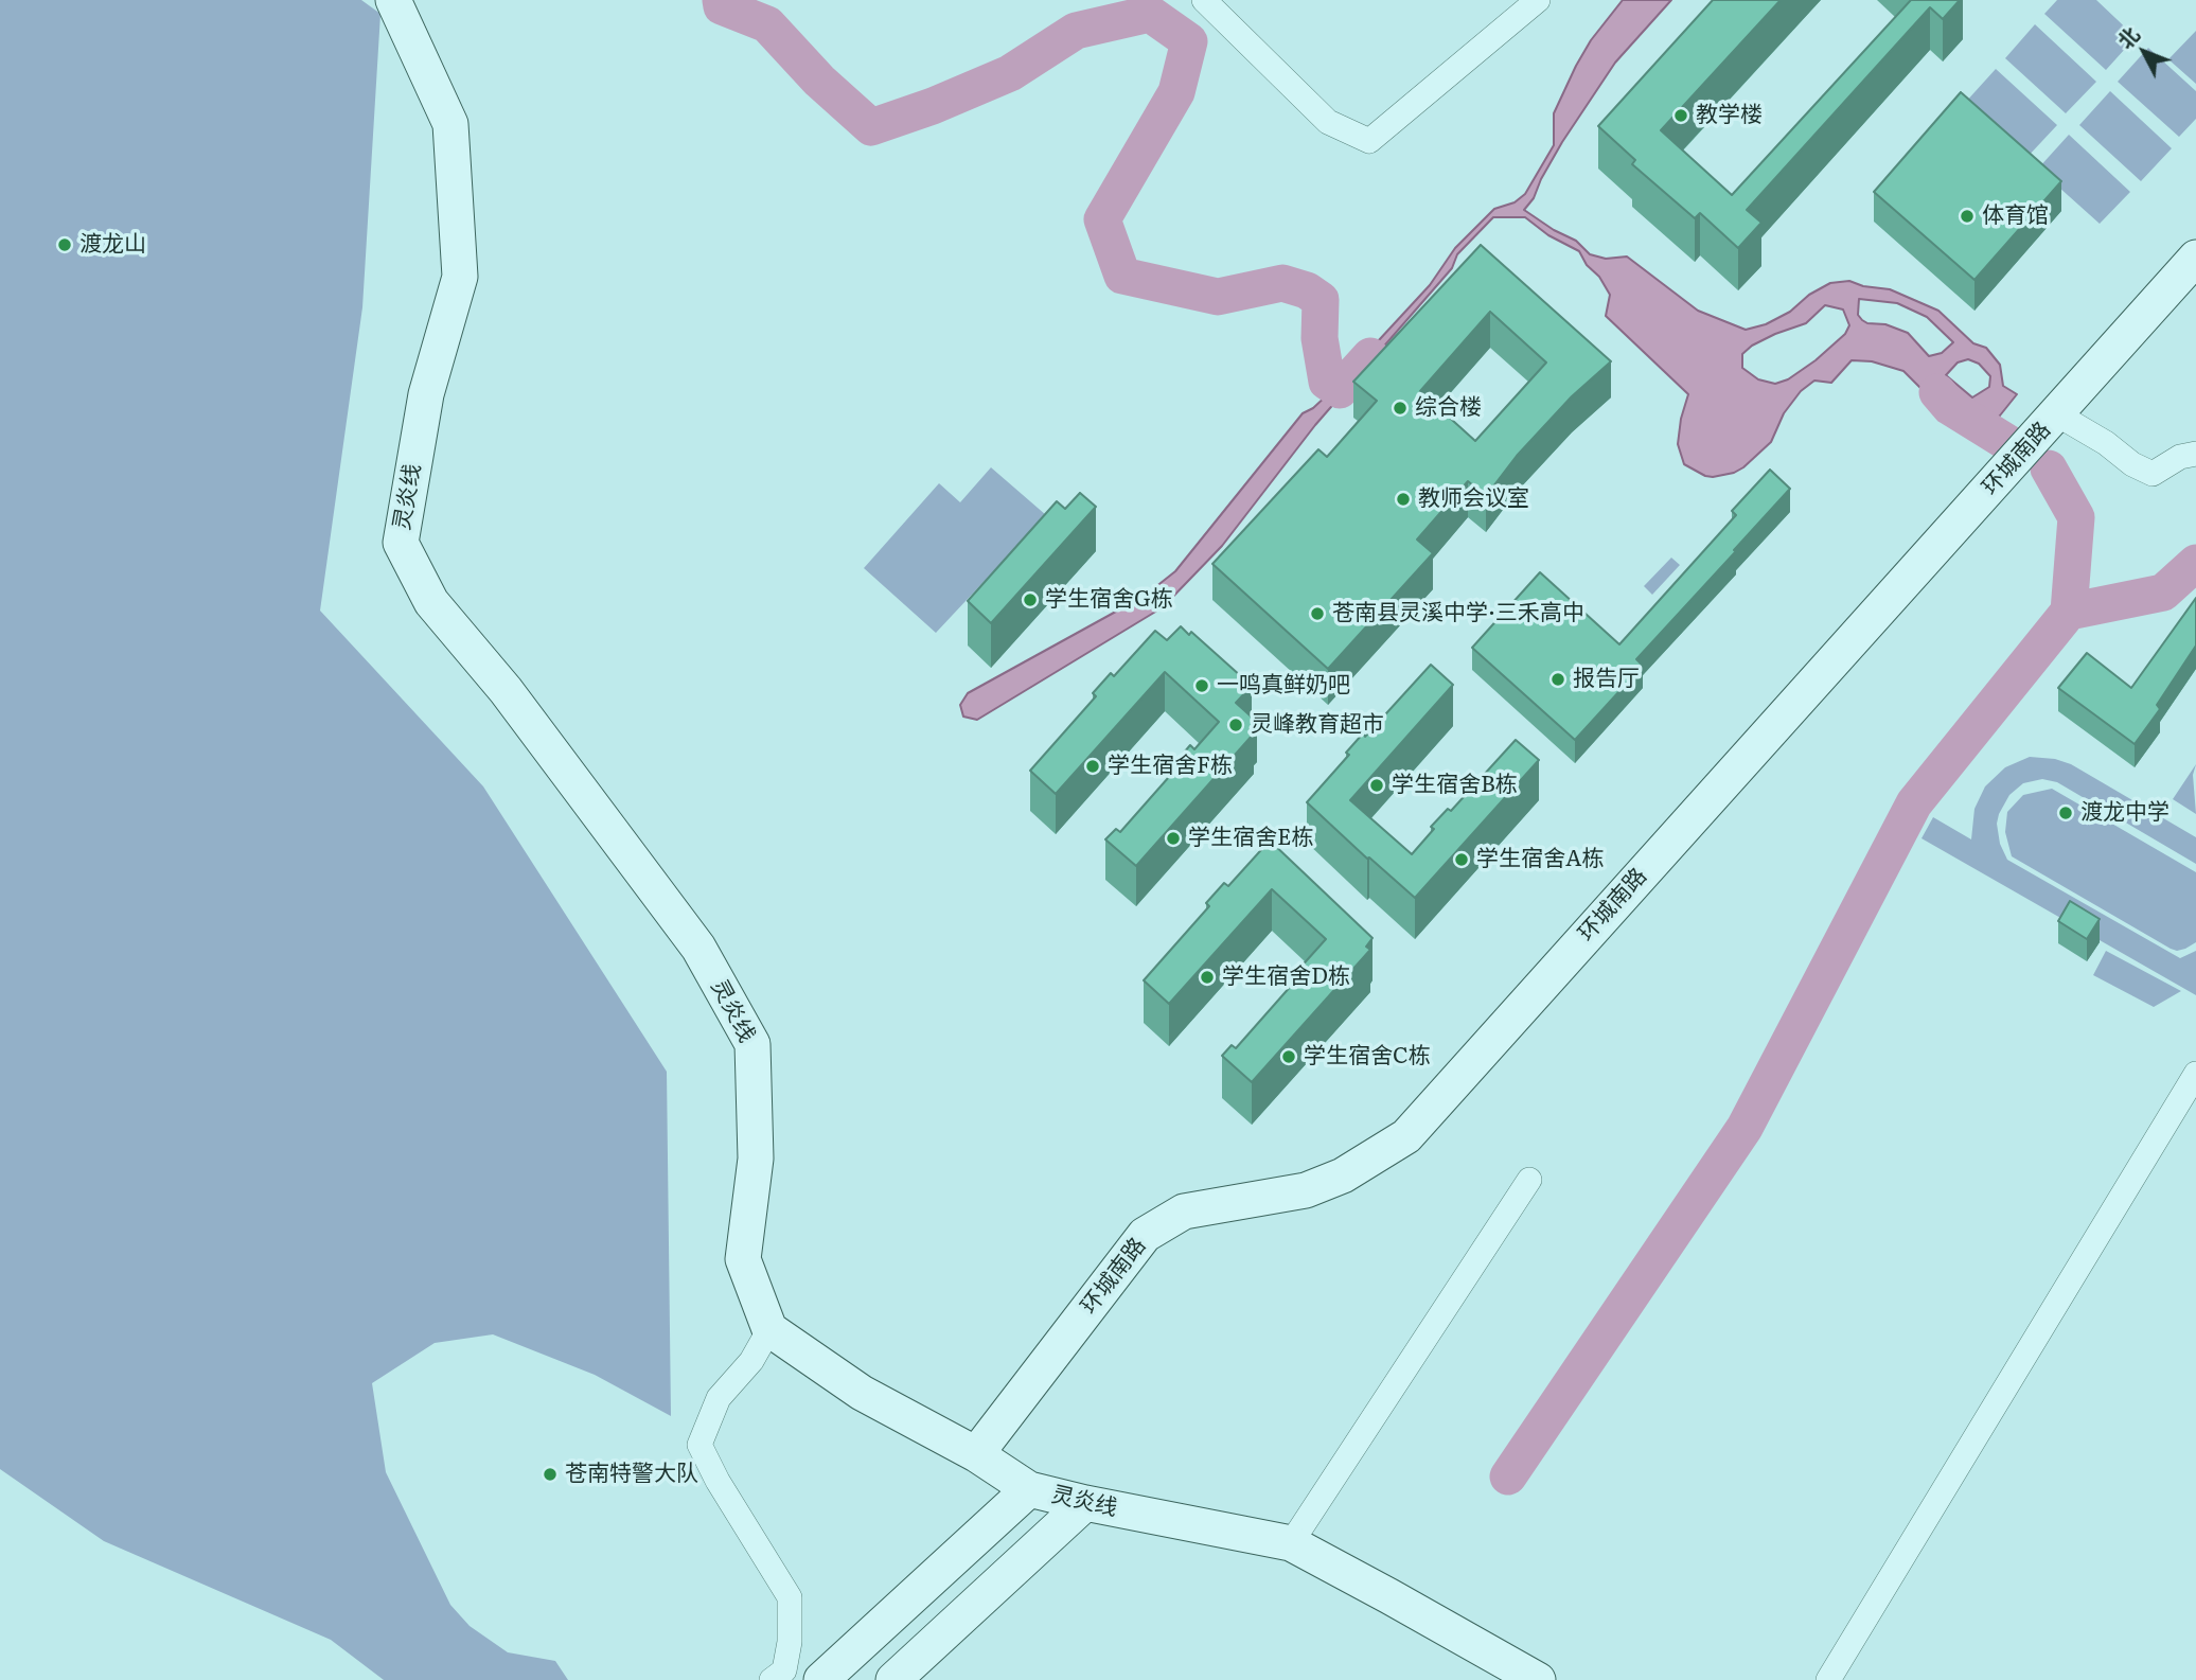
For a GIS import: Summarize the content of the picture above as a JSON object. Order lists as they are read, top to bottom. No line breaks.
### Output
{"streets":{"main road":["环城南路","灵炎线"]},"crossings":[["环城南路","灵炎线"]],"places":["教学楼","体育馆","渡龙山","综合楼","教师会议室","学生宿舍G栋","苍南县灵溪中学·三禾高中","报告厅","一鸣真鲜奶吧","灵峰教育超市","学生宿舍F栋","学生宿舍B栋","渡龙中学","学生宿舍E栋","学生宿舍A栋","学生宿舍D栋","学生宿舍C栋","苍南特警大队"],"north":"top left"}
